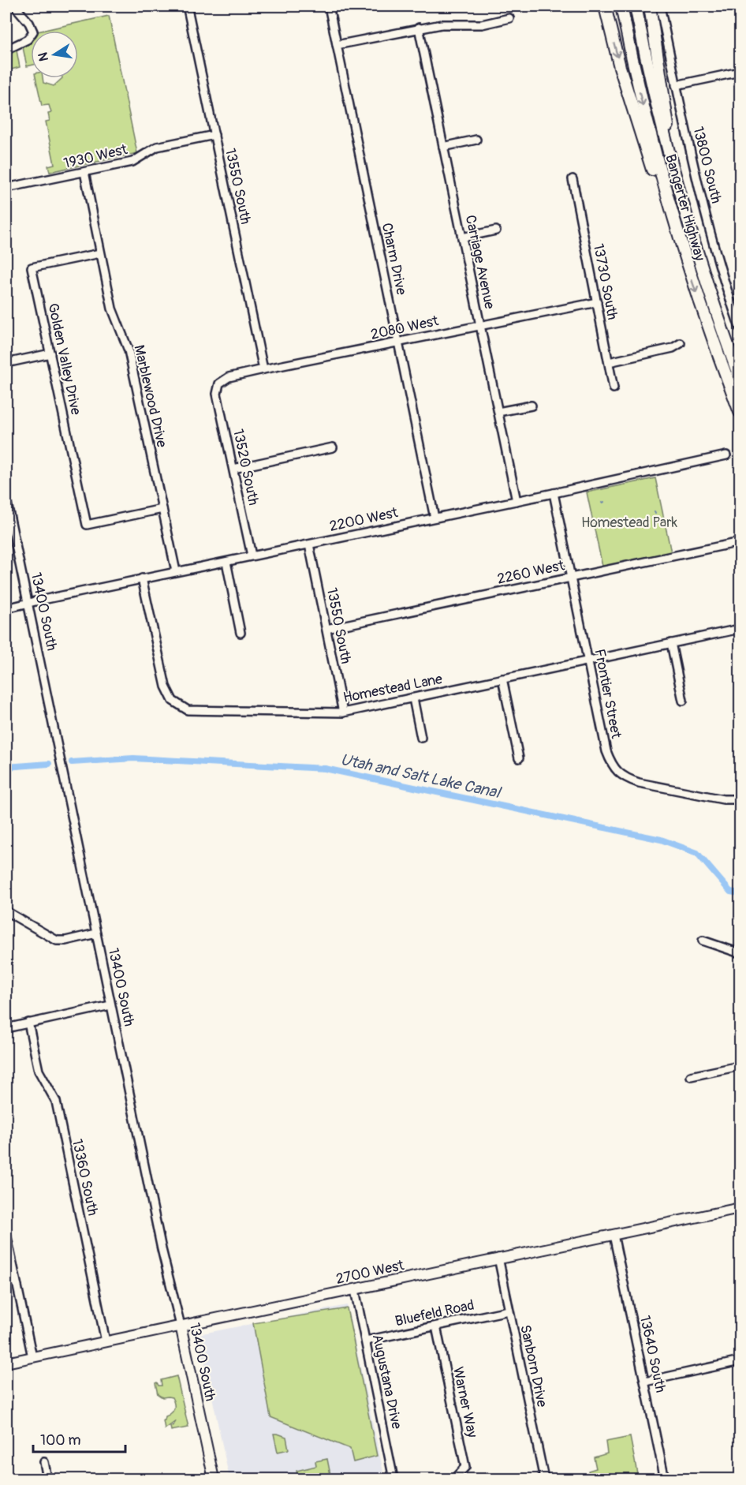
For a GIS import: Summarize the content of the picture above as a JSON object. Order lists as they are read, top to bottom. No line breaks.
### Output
{"streets":{"highway":["Bangerter Highway"],"main road":["13400 South","2700 West"],"street":["1930 West","13800 South","13550 South","Charm Drive","Carriage Avenue","13730 South","2080 West","Golden Valley Drive","Marblewood Drive","13520 South","2200 West","2260 West","Homestead Lane","Frontier Street","13360 South","Bluefeld Road","13640 South","Sanborn Drive","Augustana Drive","Warner Way"]},"crossings":[["1930 West","13550 South"],["1930 West","Marblewood Drive"],["13550 South","2080 West"],["13550 South","2200 West"],["13550 South","2260 West"],["13550 South","Homestead Lane"],["Charm Drive","2080 West"],["Charm Drive","2200 West"],["Carriage Avenue","2080 West"],["Carriage Avenue","2200 West"],["13730 South","2080 West"],["2080 West","13520 South"],["Golden Valley Drive","Marblewood Drive"],["Marblewood Drive","2200 West"],["13520 South","2200 West"],["2200 West","13400 South"],["2200 West","Homestead Lane"],["2200 West","Frontier Street"],["2260 West","Frontier Street"],["13400 South","2700 West"],["Homestead Lane","Frontier Street"],["13360 South","2700 West"],["2700 West","13640 South"],["2700 West","Sanborn Drive"],["2700 West","Augustana Drive"],["Bluefeld Road","Sanborn Drive"],["Bluefeld Road","Augustana Drive"],["Bluefeld Road","Warner Way"]],"water":["Utah and Salt Lake Canal"],"parks":["Homestead Park"],"scale_bar":"100 m","north":"left"}
